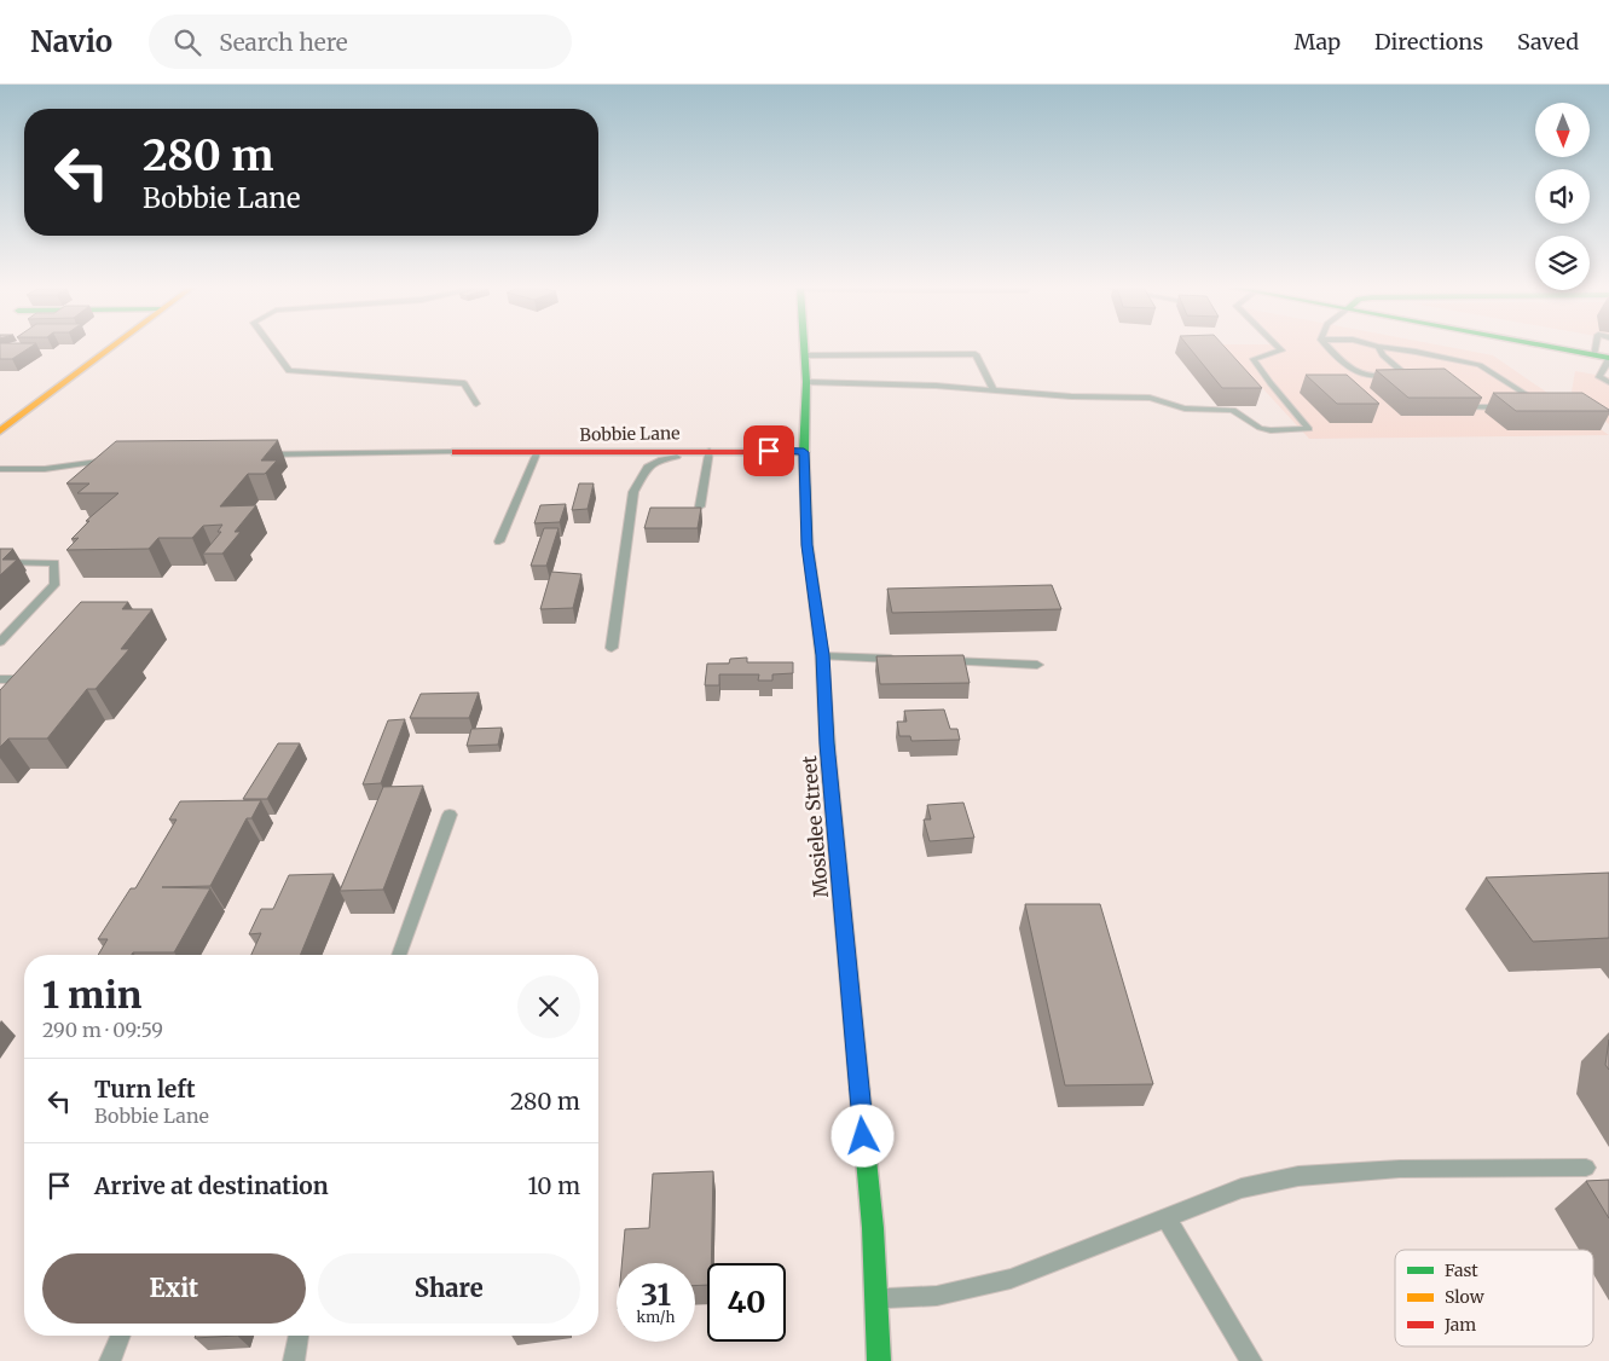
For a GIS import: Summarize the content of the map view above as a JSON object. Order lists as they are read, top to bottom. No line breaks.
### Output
{"streets":{"street":["Bobbie Lane","Mosielee Street"]},"crossings":[["Bobbie Lane","Mosielee Street"]],"legend":["Fast","Slow","Jam"],"north":"bottom","page":{"header":"Navio","search":"Search here","nav":["Map","Directions","Saved"],"turn":["280 m","Bobbie Lane"],"heading":["1 min","290 m · 09:59"],"list":[{"name":"Turn left","note":"Bobbie Lane","value":"280 m"},{"name":"Arrive at destination","value":"10 m"}],"buttons":["Exit","Share"],"speed":"31 km/h","limit":"40"}}
